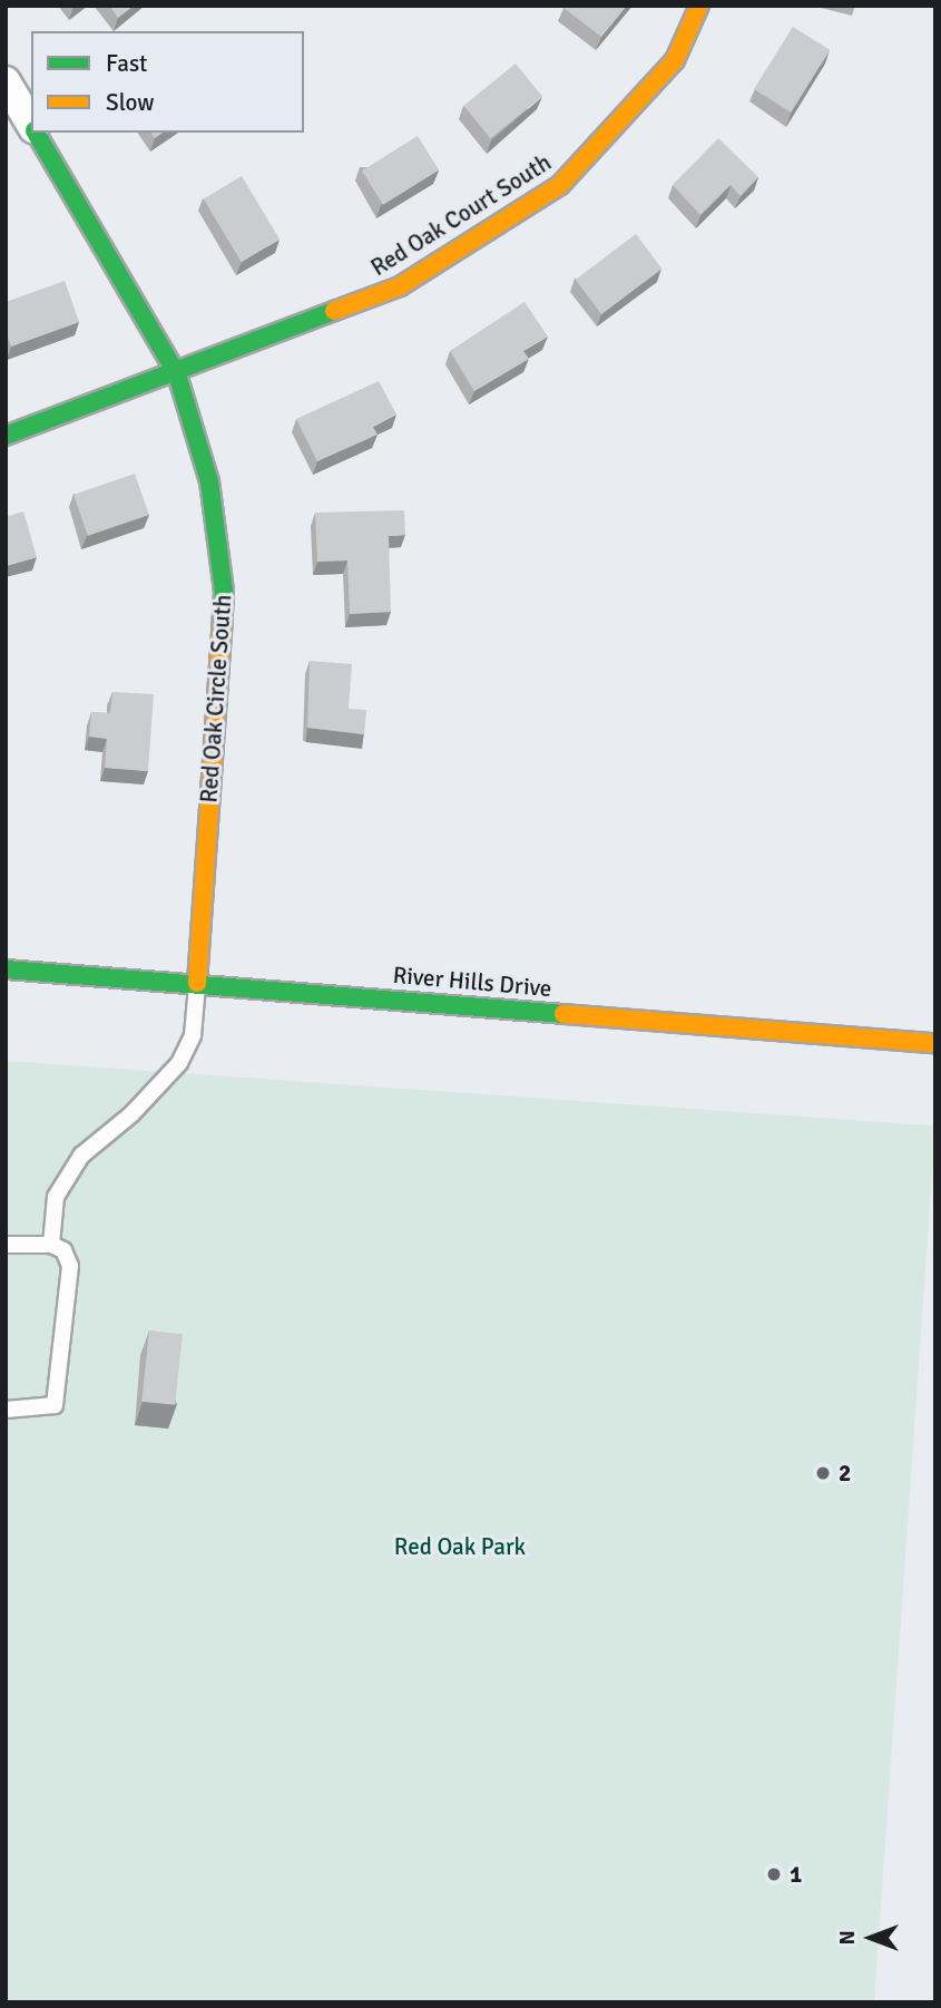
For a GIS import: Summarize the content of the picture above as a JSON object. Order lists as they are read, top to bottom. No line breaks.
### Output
{"streets":{"street":["Red Oak Court South","Red Oak Circle South","River Hills Drive"]},"crossings":[["Red Oak Court South","Red Oak Circle South"],["Red Oak Circle South","River Hills Drive"]],"parks":["Red Oak Park"],"places":["2","1"],"legend":["Fast","Slow"],"north":"left"}
